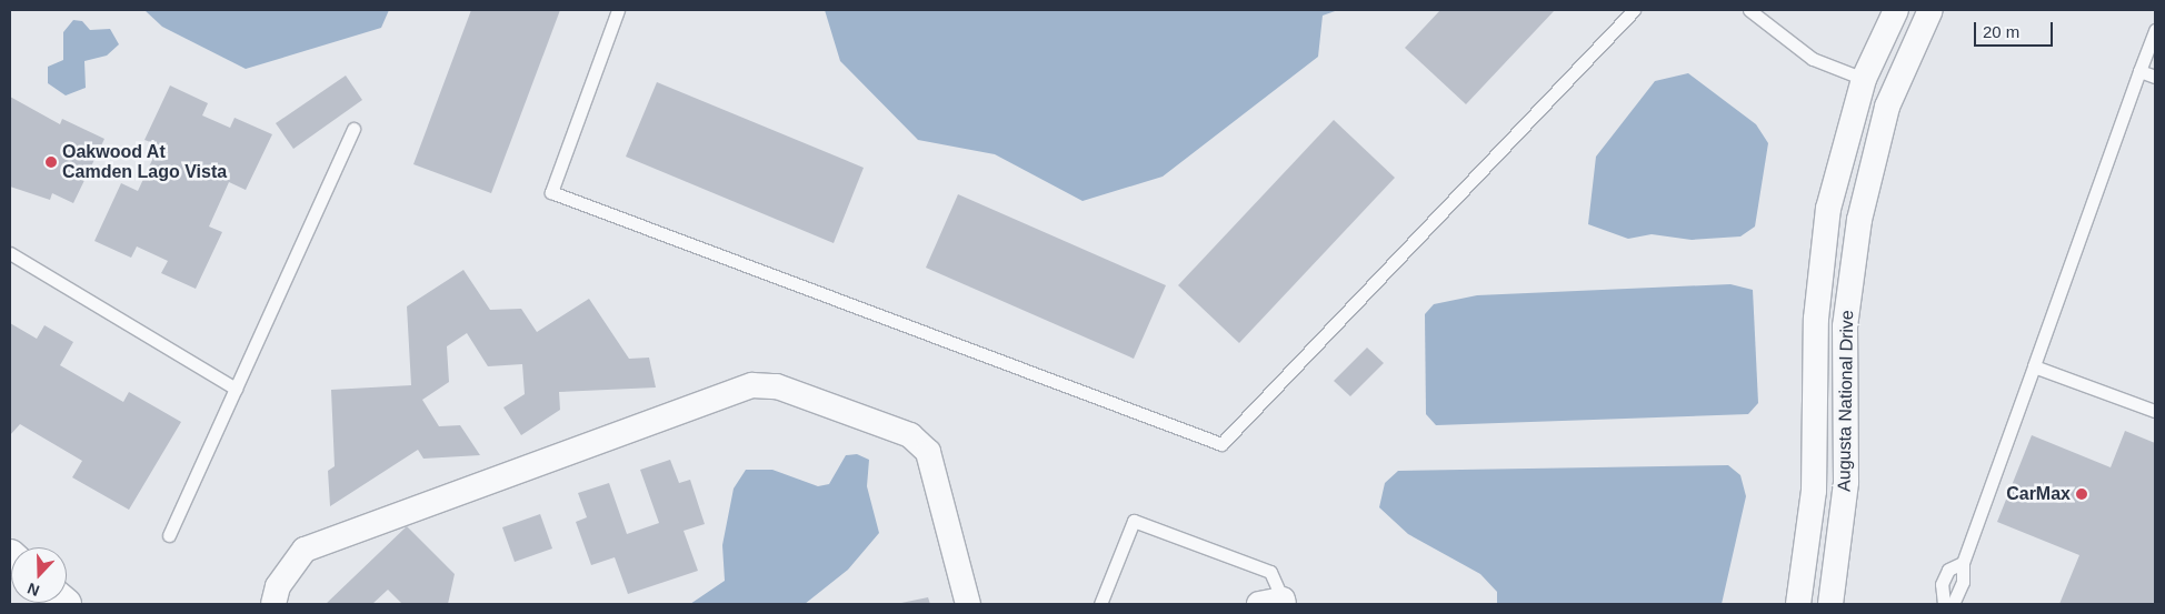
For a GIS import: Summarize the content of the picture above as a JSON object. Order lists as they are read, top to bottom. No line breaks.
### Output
{"streets":{"street":["Augusta National Drive"]},"places":["Oakwood At Camden Lago Vista","CarMax"],"scale_bar":"20 m","north":"bottom"}
